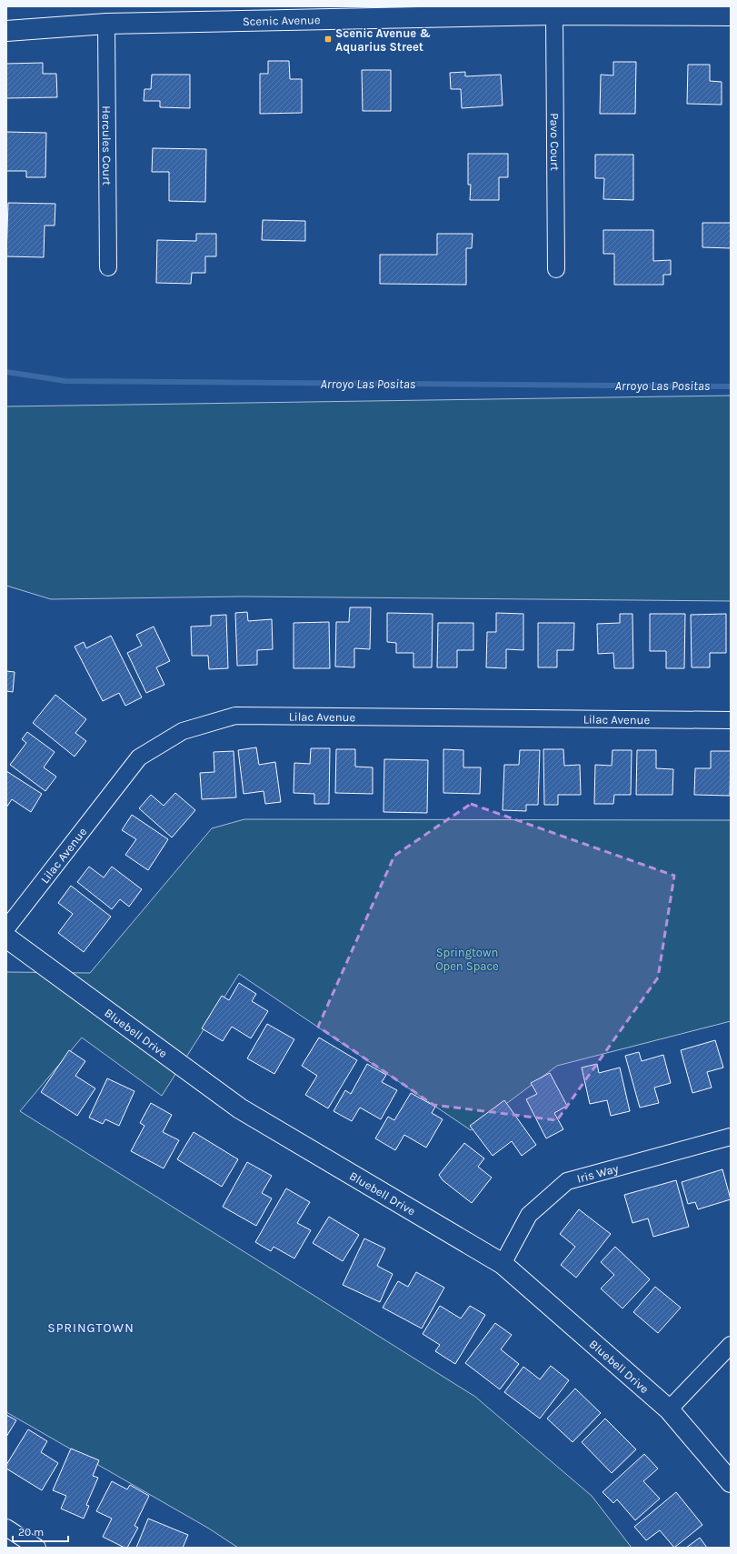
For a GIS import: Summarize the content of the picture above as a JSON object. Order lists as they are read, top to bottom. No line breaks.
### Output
{"streets":{"street":["Scenic Avenue","Pavo Court","Hercules Court","Lilac Avenue","Bluebell Drive","Iris Way"]},"crossings":[["Scenic Avenue","Pavo Court"],["Scenic Avenue","Hercules Court"],["Bluebell Drive","Iris Way"]],"districts":["SPRINGTOWN"],"water":["Arroyo Las Positas"],"parks":["Springtown Open Space"],"places":{"transit":["Scenic Avenue & Aquarius Street"]},"scale_bar":"20 m"}
